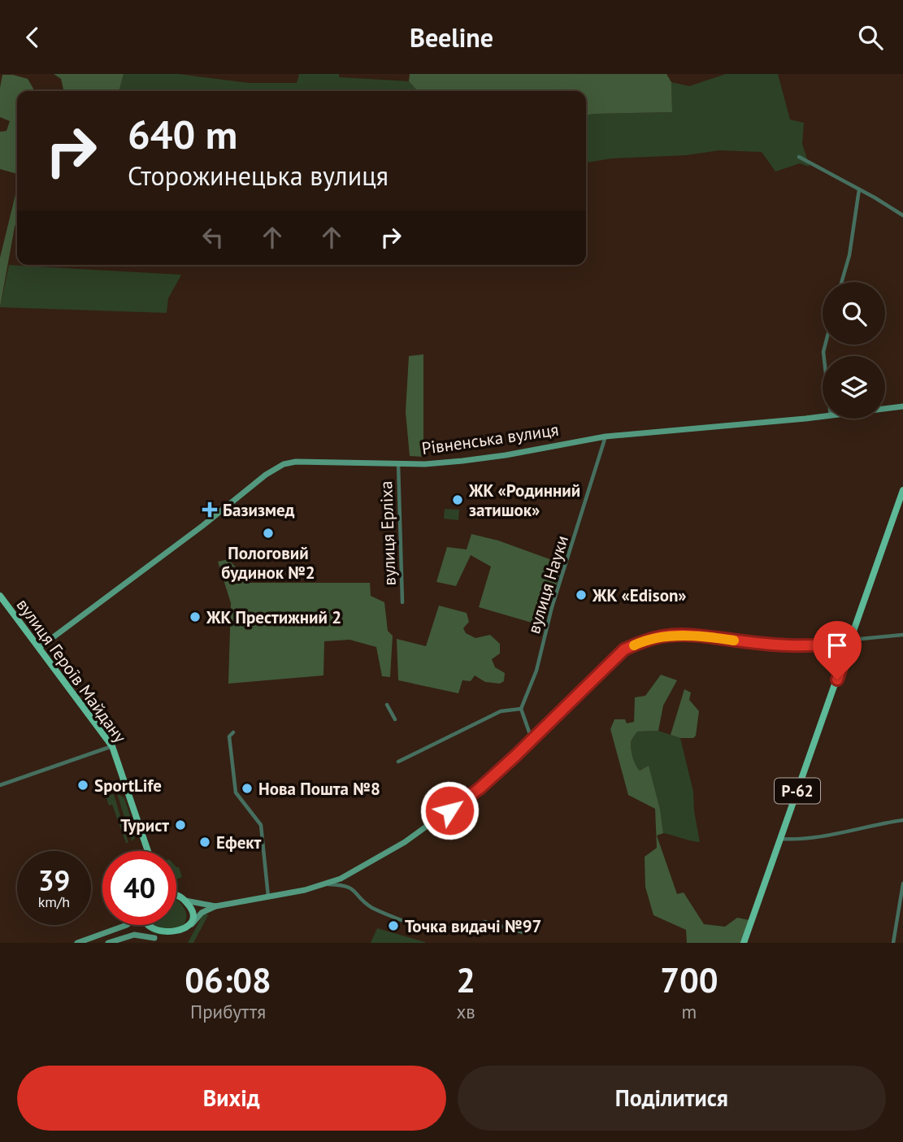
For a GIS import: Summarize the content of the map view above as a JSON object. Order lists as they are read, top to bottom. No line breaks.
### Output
{"streets":{"main road":["вулиця Героїв Майдану","Р-62"],"street":["Рівненська вулиця","вулиця Ерліха","вулиця Науки"]},"crossings":[["Рівненська вулиця","вулиця Ерліха"],["Рівненська вулиця","вулиця Науки"],["Рівненська вулиця","вулиця Героїв Майдану"]],"places":{"other":["ЖК «Родинний затишок»","Пологовий будинок №2","ЖК «Edison»","ЖК Престижний 2","SportLife","Нова Пошта №8","Турист","Ефект","Точка видачі №97"],"health":["Базизмед"]},"page":{"header":"Beeline","turn":["640 m","Сторожинецька вулиця"],"speed":"39 km/h","limit":"40","eta":["06:08","Прибуття","2","хв","700","m"],"buttons":["Вихід","Поділитися"]}}
